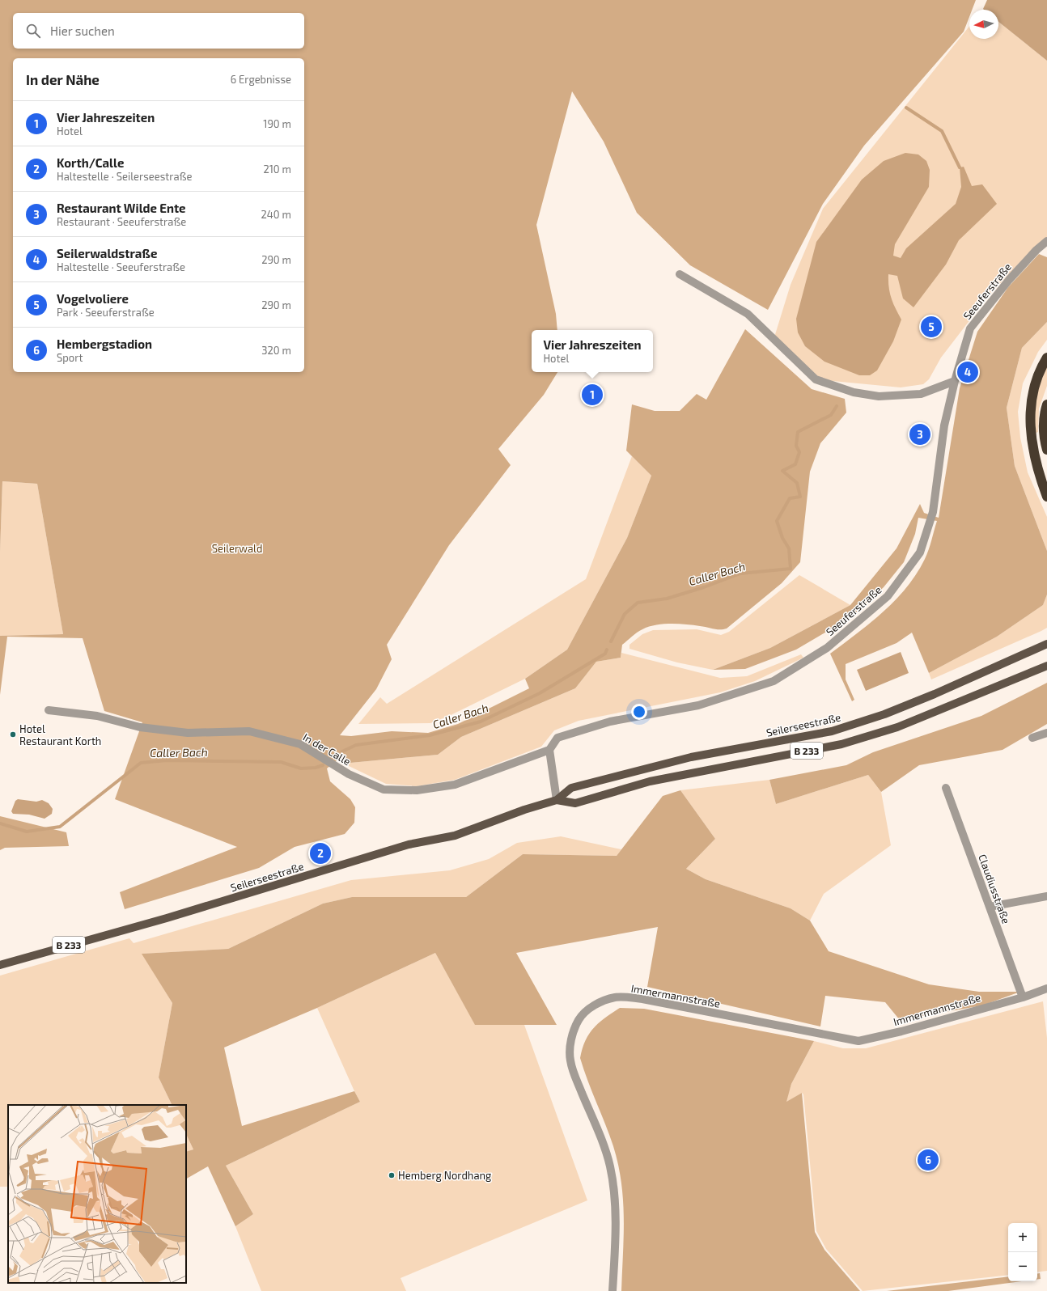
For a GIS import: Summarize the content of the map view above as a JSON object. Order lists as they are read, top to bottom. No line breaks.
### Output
{"streets":{"main road":["Seilerseestraße","B 233"],"street":["Seeuferstraße","In der Calle","Claudiusstraße","Immermannstraße"]},"crossings":[["Seeuferstraße","In der Calle"],["Claudiusstraße","Immermannstraße"]],"water":["Caller Bach"],"parks":["Seilerwald"],"places":["Hotel Restaurant Korth","Hemberg Nordhang"],"north":"left","page":{"search":"Hier suchen","heading":["In der Nähe","6 Ergebnisse"],"list":[{"mark":"1","name":"Vier Jahreszeiten","note":"Hotel","value":"190 m"},{"mark":"2","name":"Korth/Calle","note":"Haltestelle · Seilerseestraße","value":"210 m"},{"mark":"3","name":"Restaurant Wilde Ente","note":"Restaurant · Seeuferstraße","value":"240 m"},{"mark":"4","name":"Seilerwaldstraße","note":"Haltestelle · Seeuferstraße","value":"290 m"},{"mark":"5","name":"Vogelvoliere","note":"Park · Seeuferstraße","value":"290 m"},{"mark":"6","name":"Hembergstadion","note":"Sport","value":"320 m"}],"pins":["5","4","1","3","2","6"],"popup":["Vier Jahreszeiten","Hotel"],"map_buttons":["+","−"]}}
